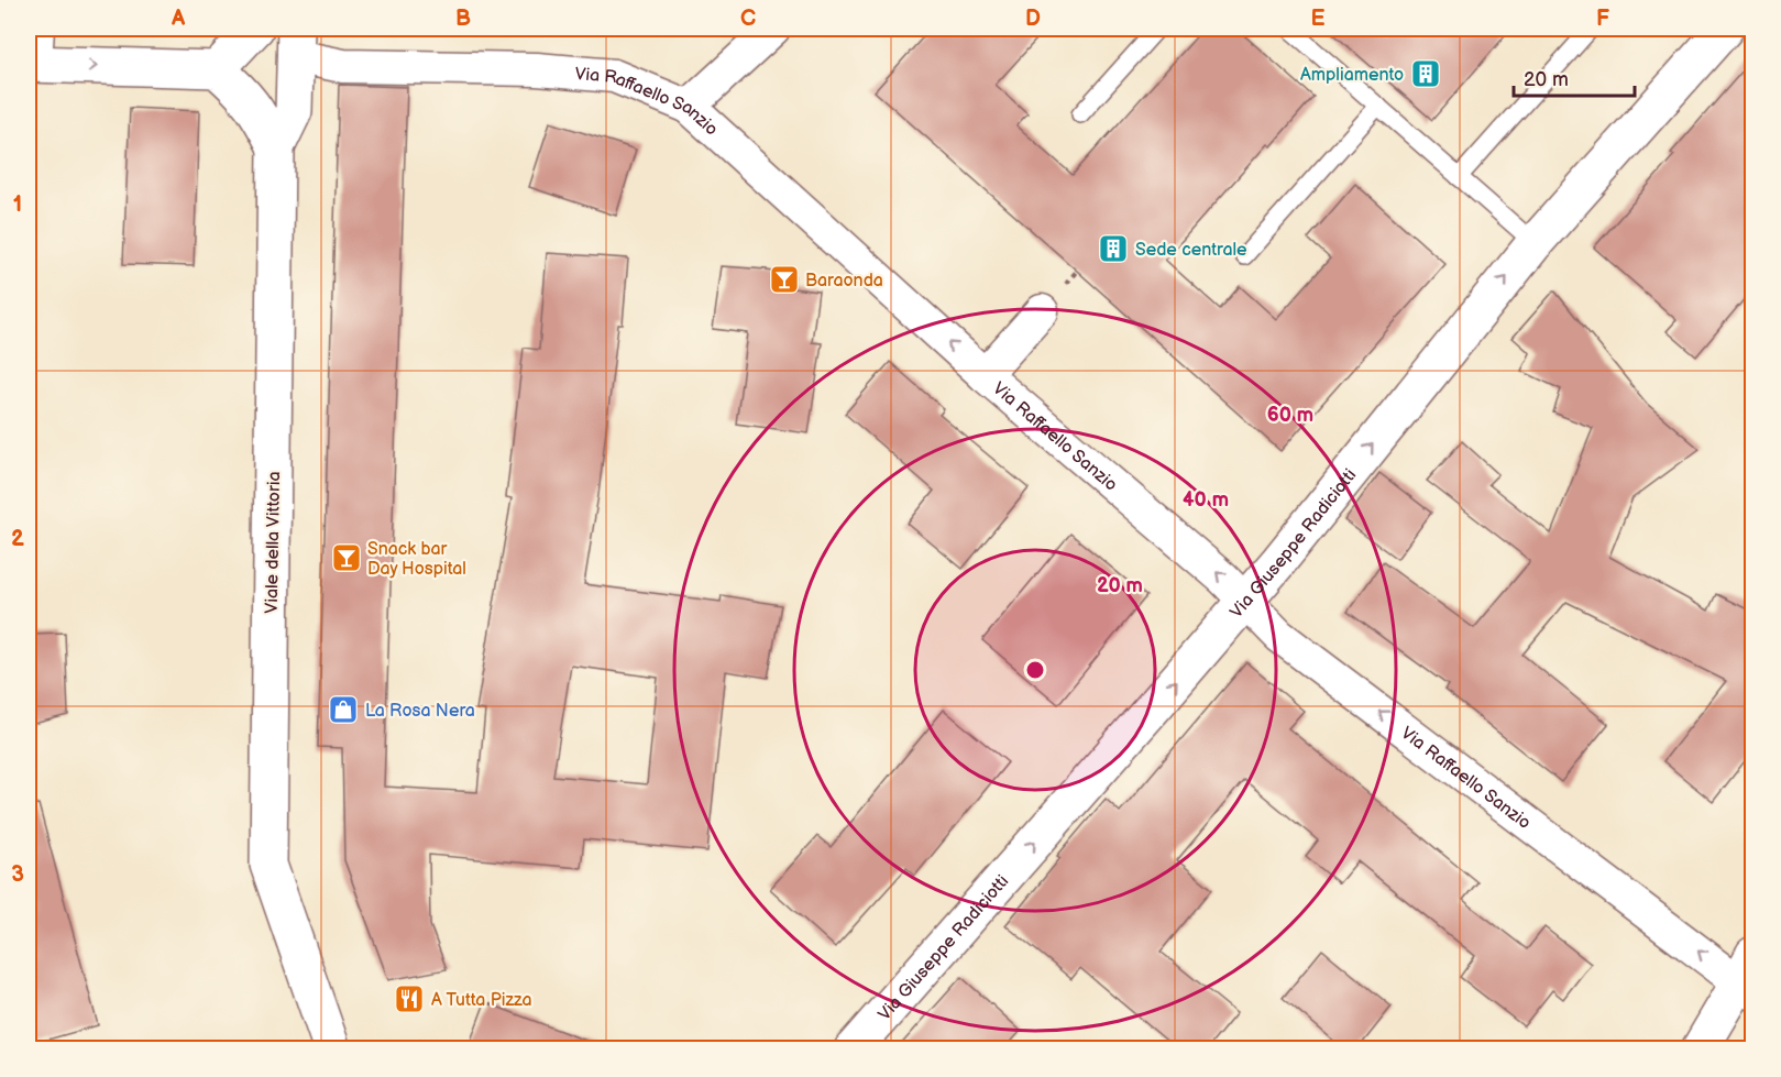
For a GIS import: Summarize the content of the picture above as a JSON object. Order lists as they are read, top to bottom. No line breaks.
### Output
{"streets":{"main road":["Viale della Vittoria","Via Giuseppe Radiciotti"],"street":["Via Raffaello Sanzio"]},"crossings":[["Via Raffaello Sanzio","Viale della Vittoria"],["Via Raffaello Sanzio","Via Giuseppe Radiciotti"]],"one_way":["Via Raffaello Sanzio","Via Giuseppe Radiciotti"],"places":{"building":["Ampliamento","Sede centrale"],"bar":["Baraonda","Snack bar Day Hospital"],"shop":["La Rosa Nera"],"restaurant":["A Tutta Pizza"]},"scale_bar":"20 m","grid":{"columns":["A","B","C","D","E","F"],"rows":["1","2","3"]},"rings":["60 m","40 m","20 m"]}
